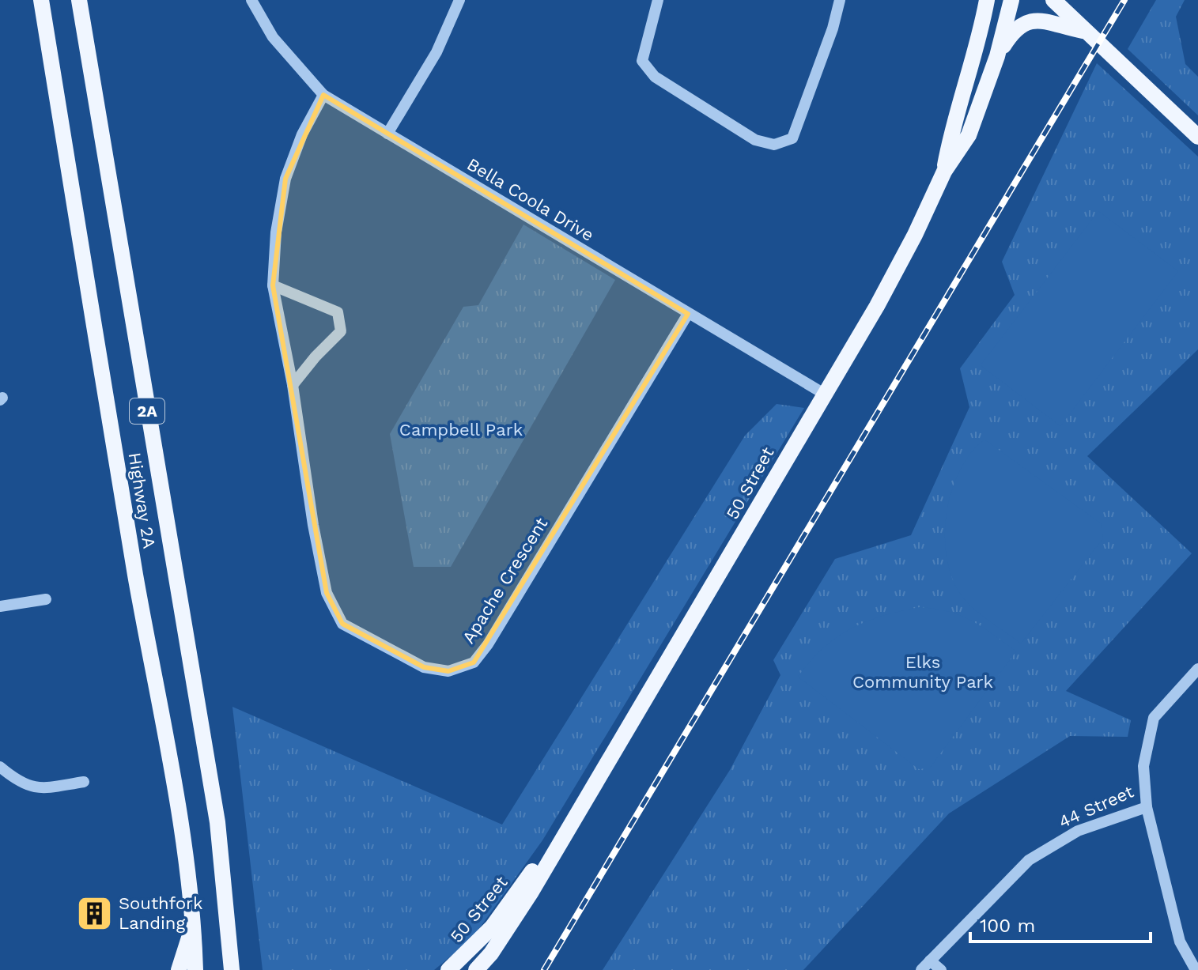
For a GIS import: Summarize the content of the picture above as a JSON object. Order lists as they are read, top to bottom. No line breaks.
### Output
{"streets":{"main road":["2A","50 Street","Highway 2A"],"street":["Bella Coola Drive","Apache Crescent","44 Street"]},"crossings":[["Bella Coola Drive","50 Street"],["Bella Coola Drive","Apache Crescent"]],"parks":["Campbell Park","Elks Community Park"],"places":{"building":["Southfork Landing"]},"scale_bar":"100 m"}
